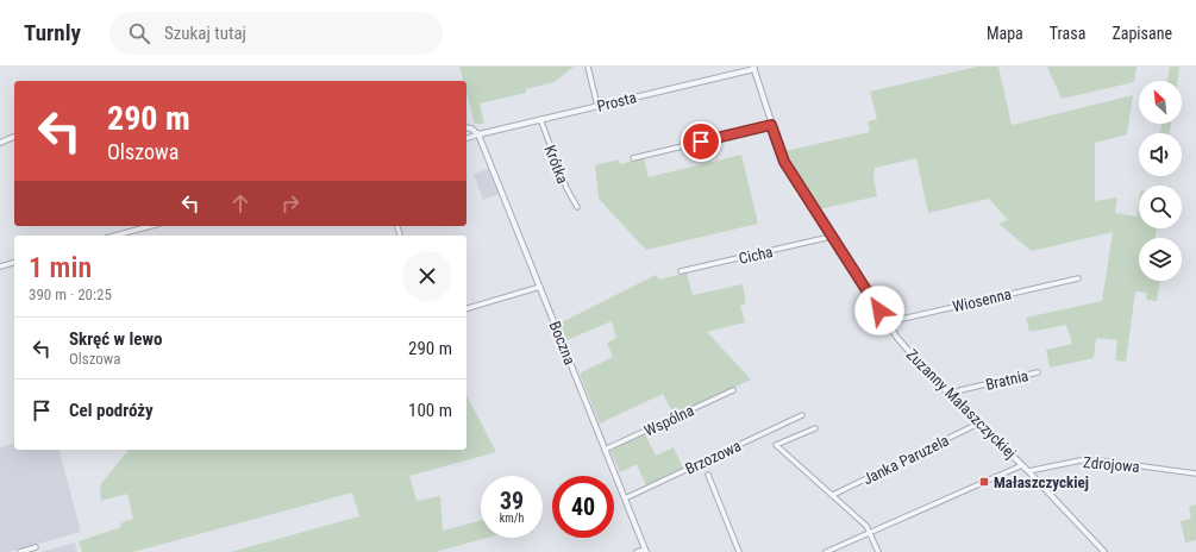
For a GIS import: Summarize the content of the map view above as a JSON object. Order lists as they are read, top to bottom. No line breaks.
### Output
{"streets":{"street":["Prosta","Krótka","Cicha","Wiosenna","Boczna","Bratnia","Zuzanny Małaszczyckiej","Wspólna","Brzozowa","Janka Paruzela","Zdrojowa"]},"crossings":[["Prosta","Krótka"],["Prosta","Boczna"],["Prosta","Zuzanny Małaszczyckiej"],["Cicha","Zuzanny Małaszczyckiej"],["Wiosenna","Zuzanny Małaszczyckiej"],["Boczna","Wspólna"],["Boczna","Brzozowa"],["Bratnia","Zuzanny Małaszczyckiej"],["Zuzanny Małaszczyckiej","Janka Paruzela"],["Zuzanny Małaszczyckiej","Zdrojowa"]],"places":{"transit":["Małaszczyckiej"]},"north":"top left","page":{"header":"Turnly","search":"Szukaj tutaj","nav":["Mapa","Trasa","Zapisane"],"turn":["290 m","Olszowa"],"heading":["1 min","390 m · 20:25"],"list":[{"name":"Skręć w lewo","note":"Olszowa","value":"290 m"},{"name":"Cel podróży","value":"100 m"}],"speed":"39 km/h","limit":"40"}}
